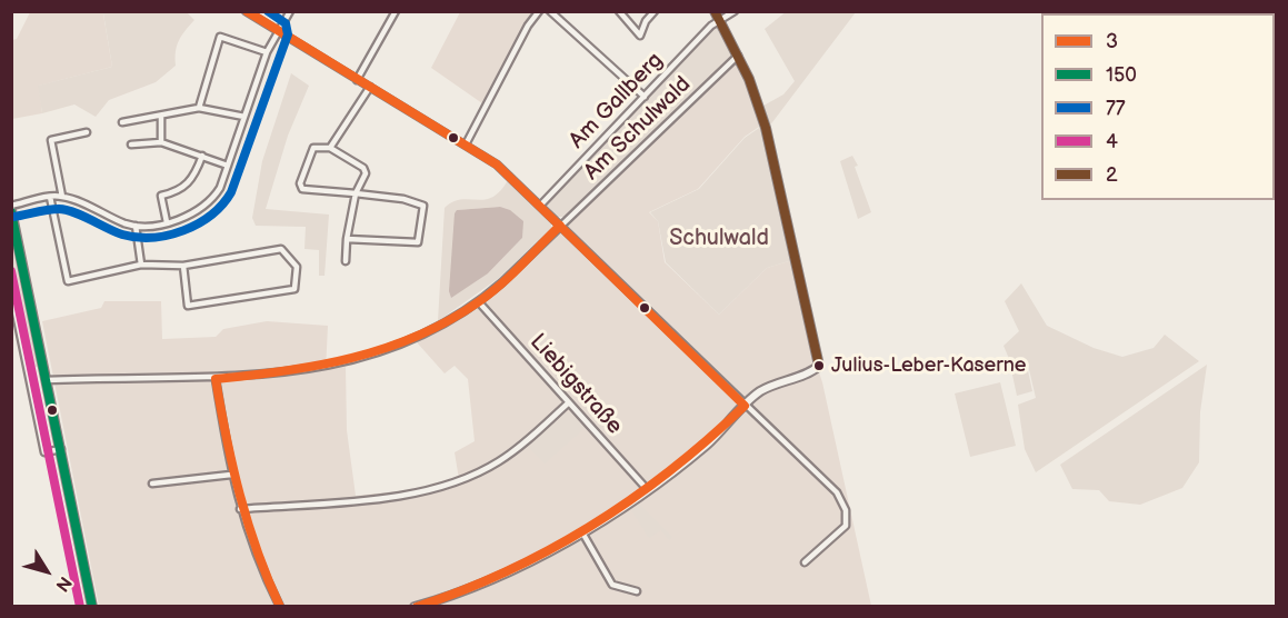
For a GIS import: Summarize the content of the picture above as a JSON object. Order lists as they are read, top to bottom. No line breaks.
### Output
{"streets":{"street":["Am Gallberg","Am Schulwald","Liebigstraße"]},"crossings":[["Am Schulwald","Liebigstraße"]],"parks":["Schulwald"],"places":["Julius-Leber-Kaserne"],"lines":["transit line 3","transit line 77","transit line 2","transit line 150","transit line 4"],"legend":["3","150","77","4","2"],"north":"bottom right"}
